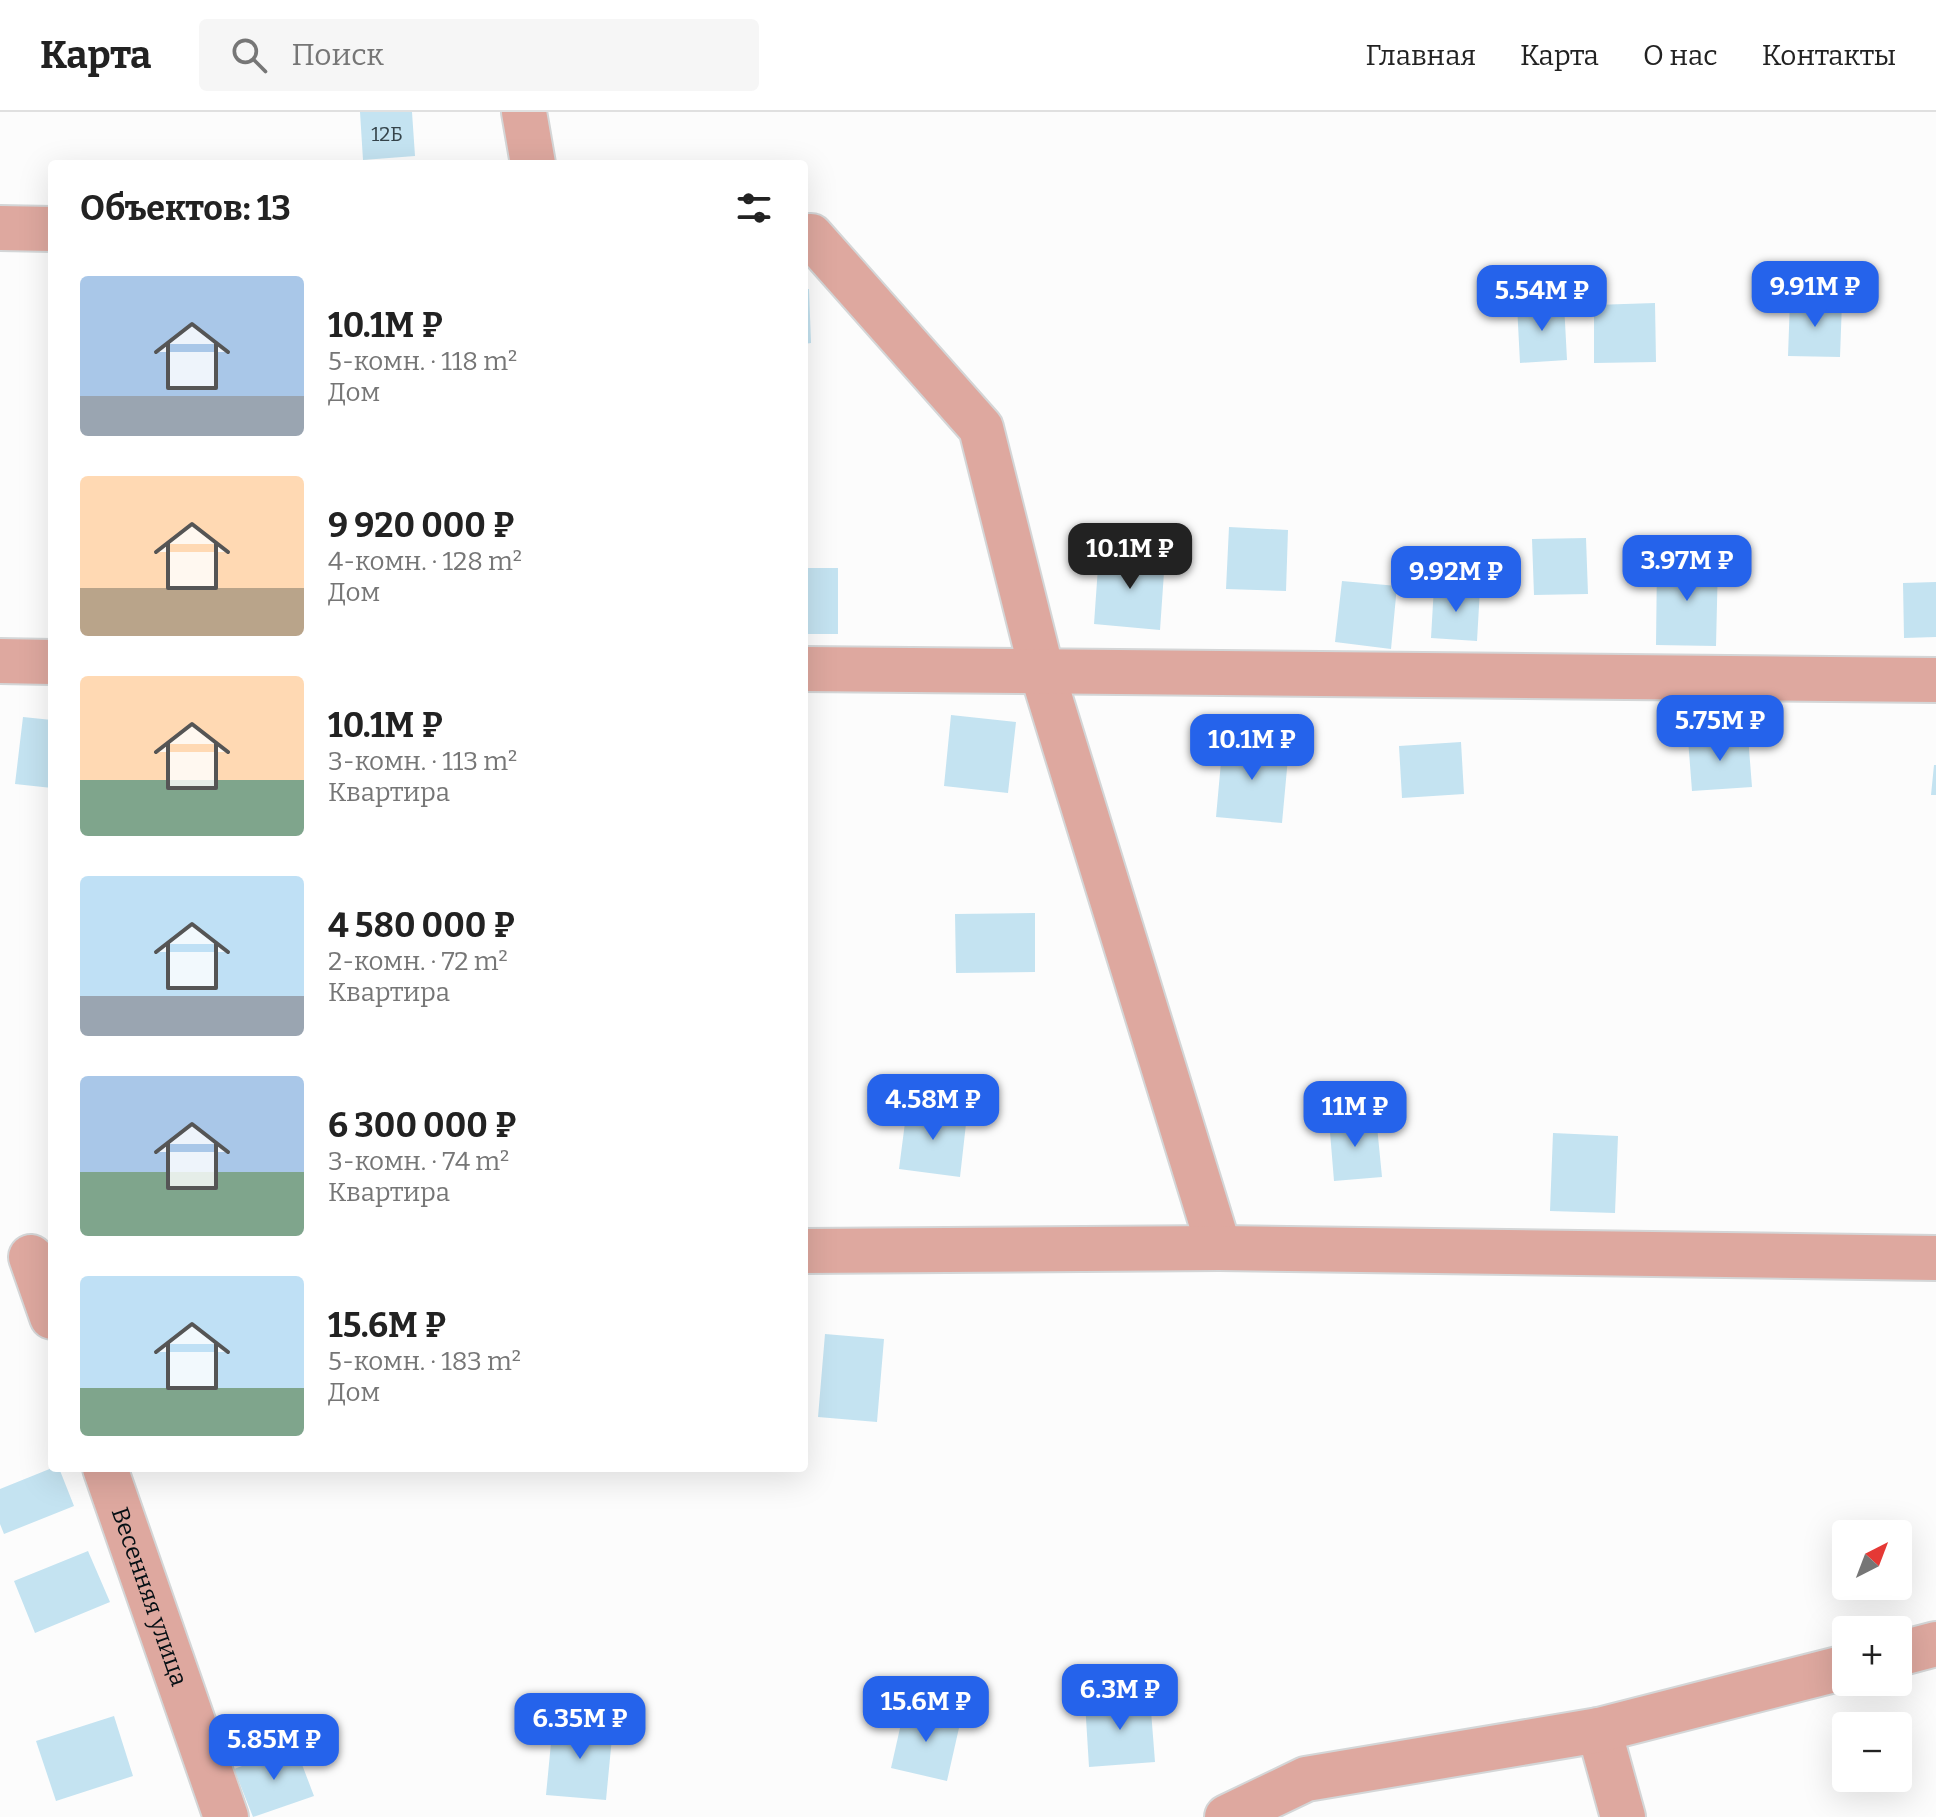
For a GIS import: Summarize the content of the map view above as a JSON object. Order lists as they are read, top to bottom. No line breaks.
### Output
{"streets":{"street":["Весенняя улица"]},"house_numbers":["12Б"],"north":"top right","page":{"header":"Карта","search":"Поиск","nav":["Главная","Карта","О нас","Контакты"],"heading":"Объектов: 13","list":[{"name":"10.1M ₽","note":"5-комн. · 118 m² · Дом"},{"name":"9 920 000 ₽","note":"4-комн. · 128 m² · Дом"},{"name":"10.1M ₽","note":"3-комн. · 113 m² · Квартира"},{"name":"4 580 000 ₽","note":"2-комн. · 72 m² · Квартира"},{"name":"6 300 000 ₽","note":"3-комн. · 74 m² · Квартира"},{"name":"15.6M ₽","note":"5-комн. · 183 m² · Дом"}],"price":["9.91M ₽","5.54M ₽","10.1M ₽","3.97M ₽","9.92M ₽","5.75M ₽","10.1M ₽","4.58M ₽","11M ₽","6.3M ₽","15.6M ₽","6.35M ₽","5.85M ₽"],"map_buttons":["+","−"]}}
